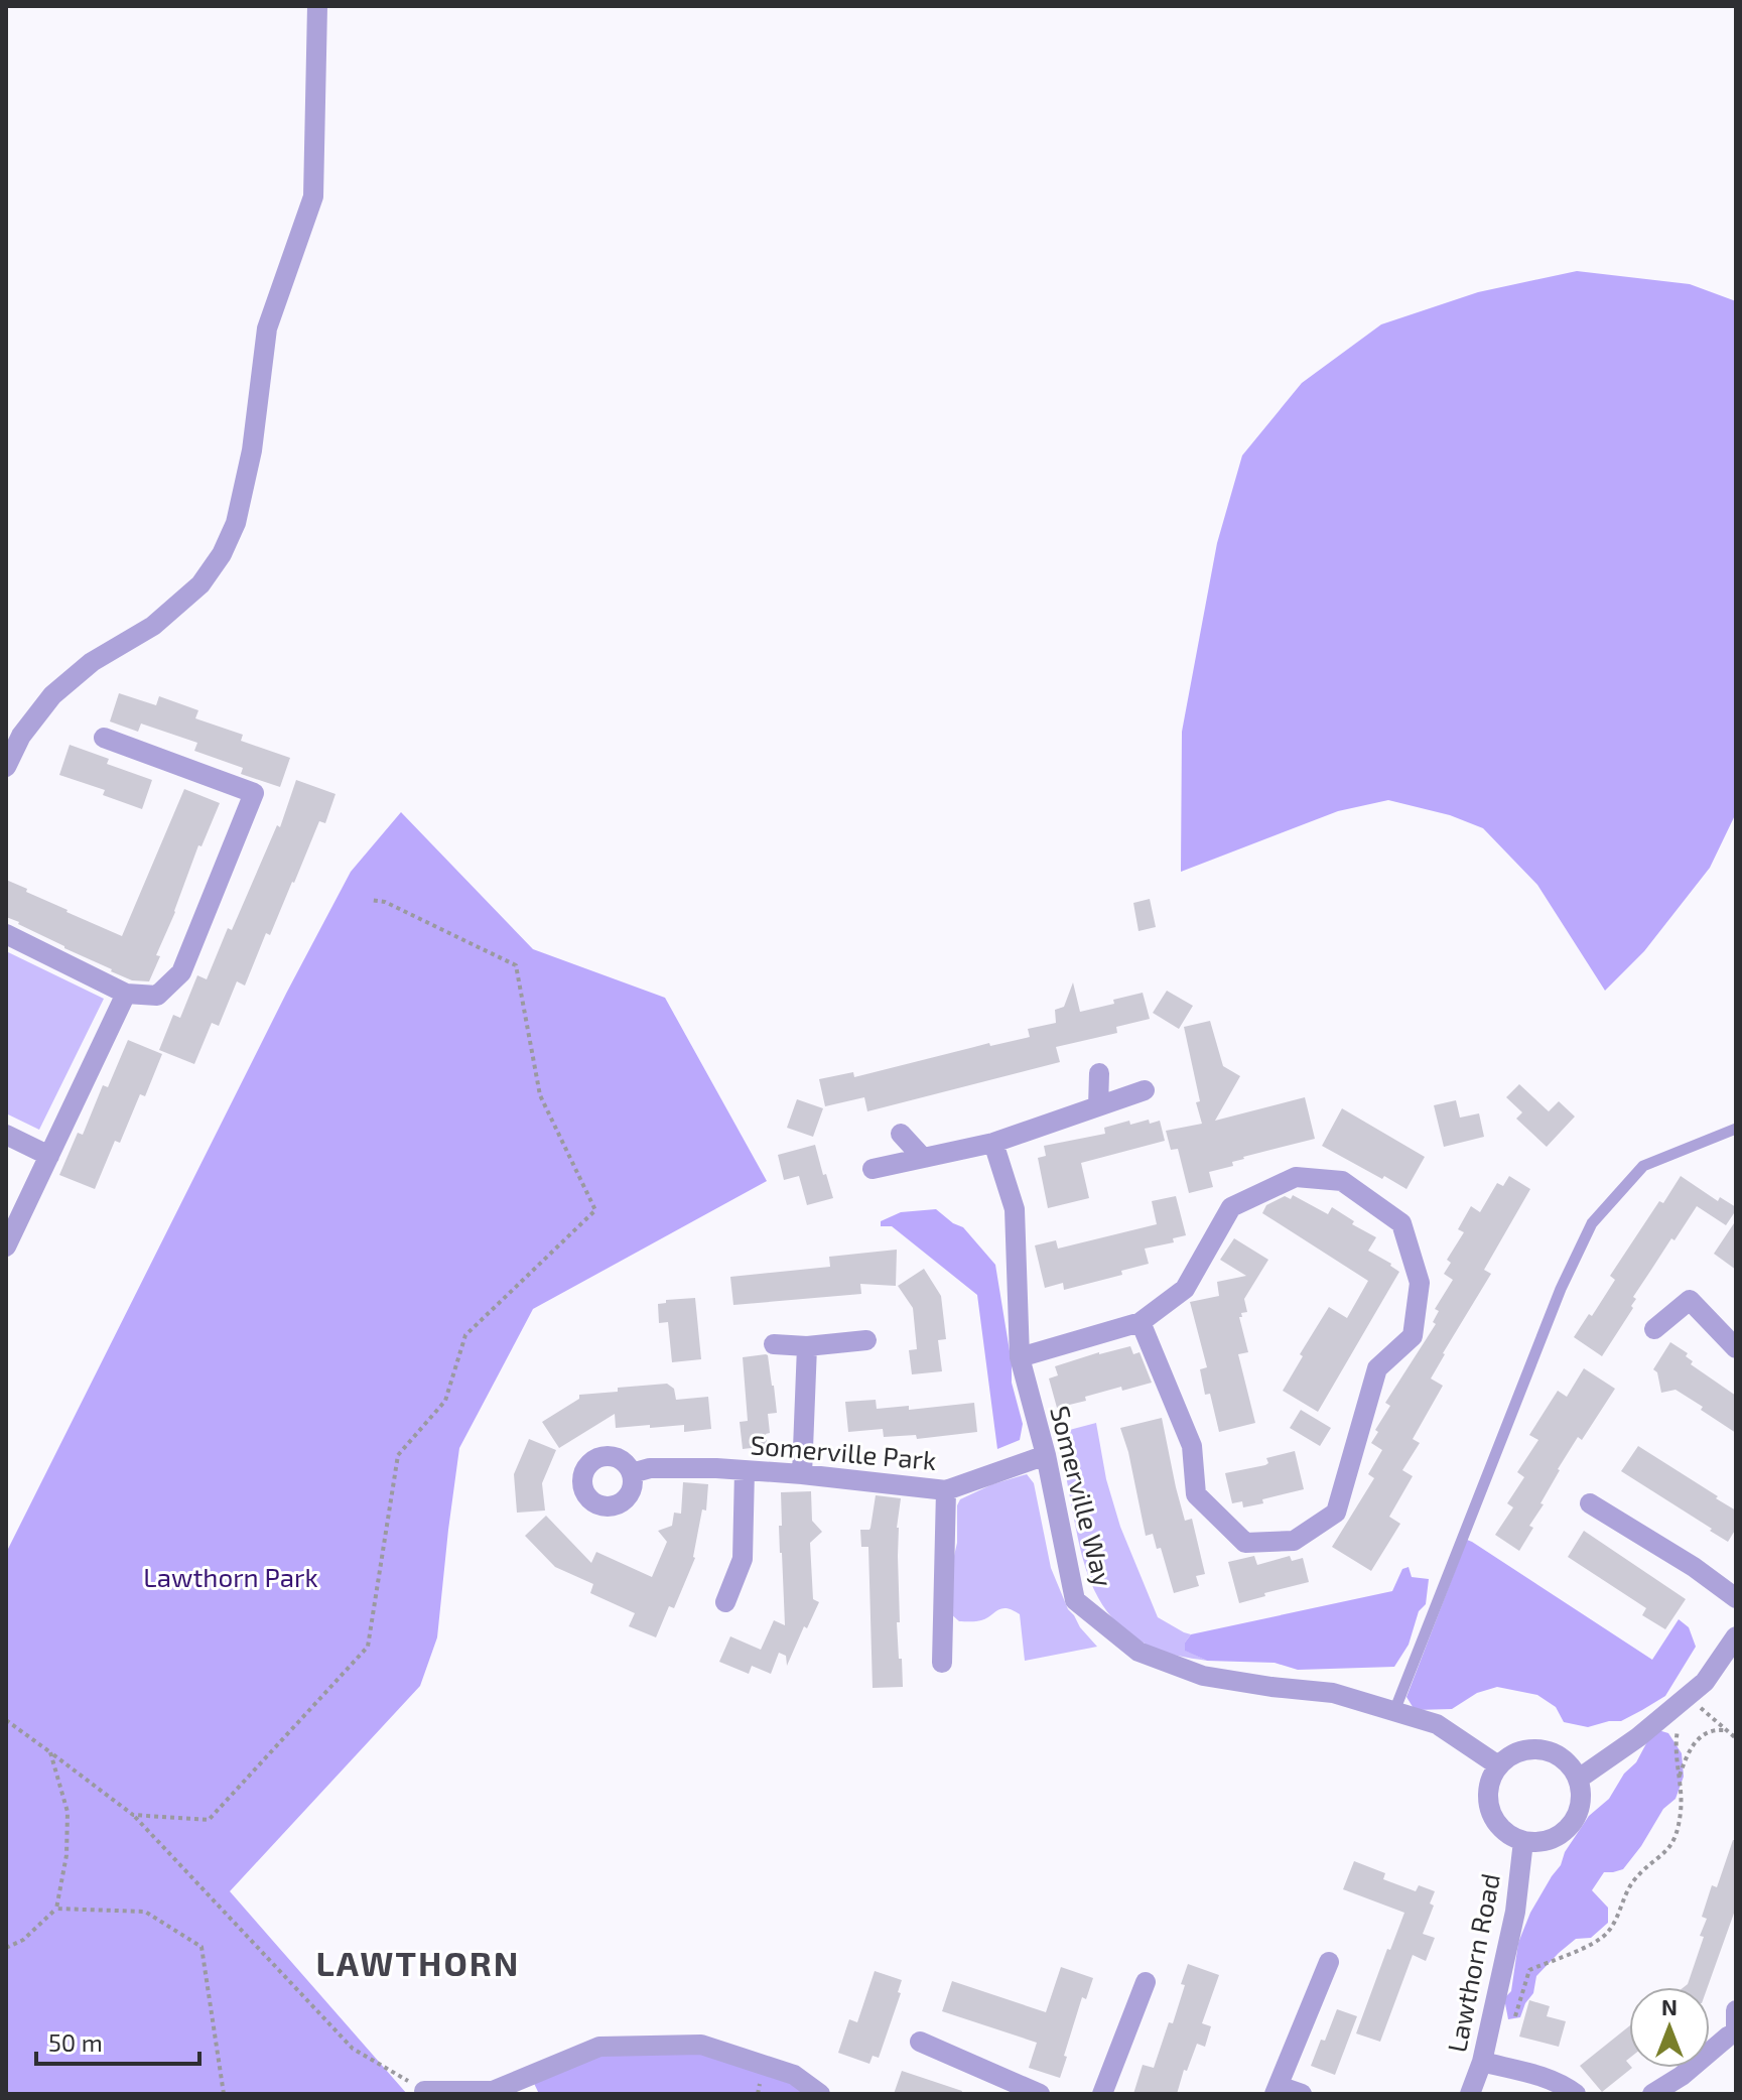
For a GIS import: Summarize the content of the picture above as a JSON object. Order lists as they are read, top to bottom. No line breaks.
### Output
{"streets":{"street":["Somerville Park","Somerville Way","Lawthorn Road"]},"crossings":[["Somerville Park","Somerville Way"],["Somerville Way","Lawthorn Road"]],"districts":["LAWTHORN"],"parks":["Lawthorn Park"],"scale_bar":"50 m","north":"top"}
